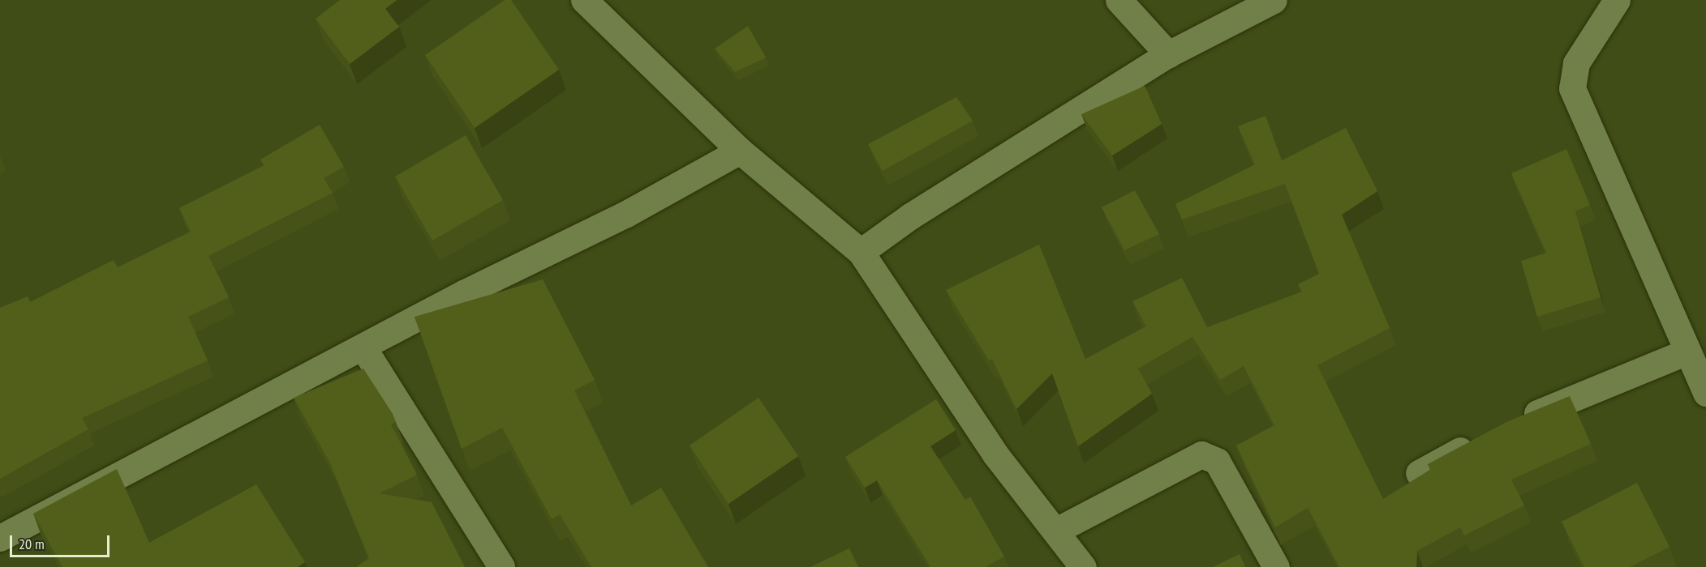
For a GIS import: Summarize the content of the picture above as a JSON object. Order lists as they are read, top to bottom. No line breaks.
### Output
{"scale_bar":"20 m"}
